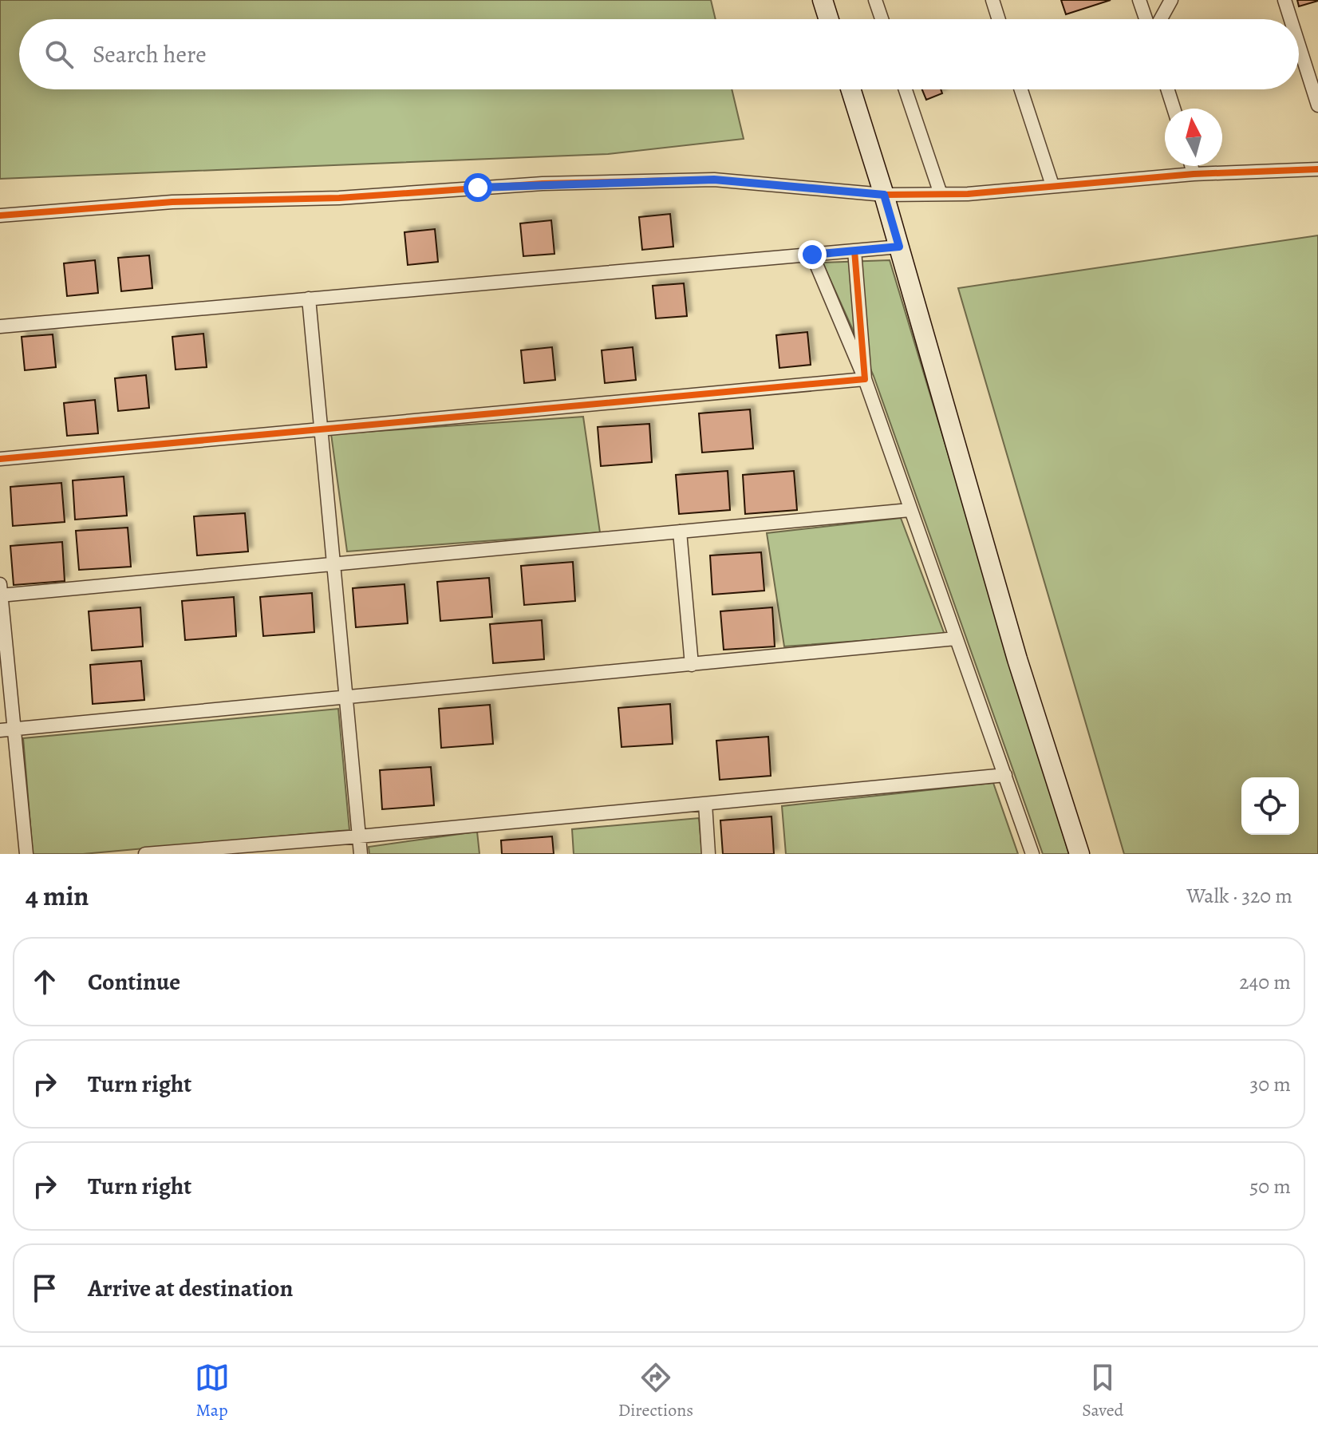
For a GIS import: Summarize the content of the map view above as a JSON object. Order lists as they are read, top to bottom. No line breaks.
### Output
{"north":"top","page":{"search":"Search here","heading":["4 min","Walk · 320 m"],"list":[["Continue","240 m"],["Turn right","30 m"],["Turn right","50 m"],"Arrive at destination"],"nav":["Map","Directions","Saved"]}}
